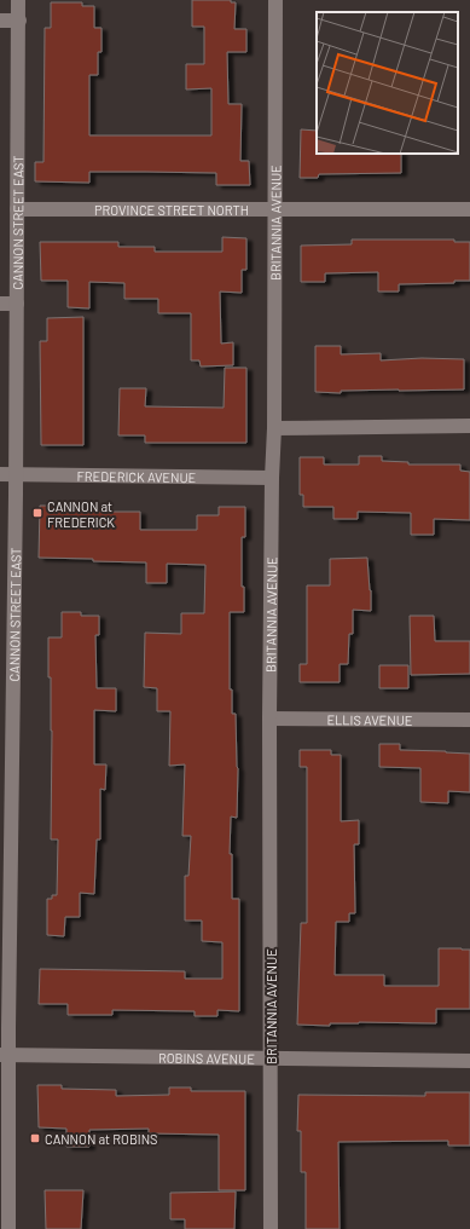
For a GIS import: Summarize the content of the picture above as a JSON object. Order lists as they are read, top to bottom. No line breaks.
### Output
{"streets":{"street":["PROVINCE STREET NORTH","CANNON STREET EAST","BRITANNIA AVENUE","FREDERICK AVENUE","ELLIS AVENUE","ROBINS AVENUE"]},"crossings":[["PROVINCE STREET NORTH","CANNON STREET EAST"],["PROVINCE STREET NORTH","BRITANNIA AVENUE"],["CANNON STREET EAST","FREDERICK AVENUE"],["CANNON STREET EAST","ROBINS AVENUE"],["BRITANNIA AVENUE","FREDERICK AVENUE"],["BRITANNIA AVENUE","ELLIS AVENUE"],["BRITANNIA AVENUE","ROBINS AVENUE"]],"places":{"transit":["CANNON at FREDERICK","CANNON at ROBINS"]}}
